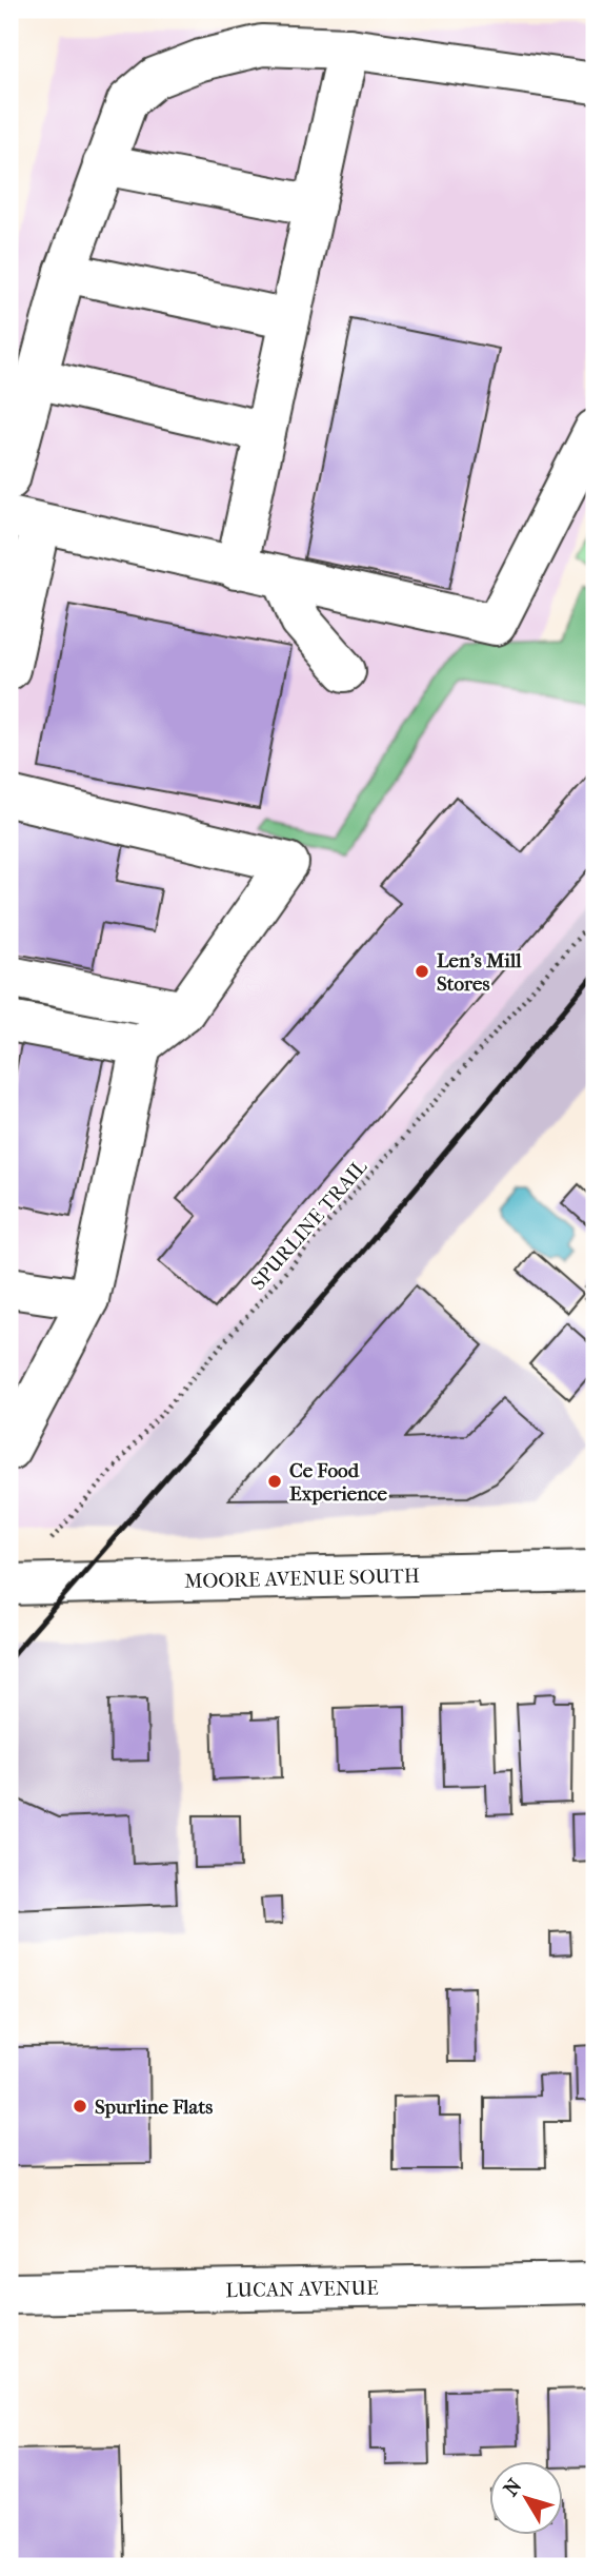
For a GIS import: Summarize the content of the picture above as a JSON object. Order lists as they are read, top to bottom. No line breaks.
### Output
{"streets":{"street":["MOORE AVENUE SOUTH","LUCAN AVENUE"],"path":["SPURLINE TRAIL"]},"places":["Len's Mill Stores","Ce Food Experience","Spurline Flats"],"north":"top left"}
